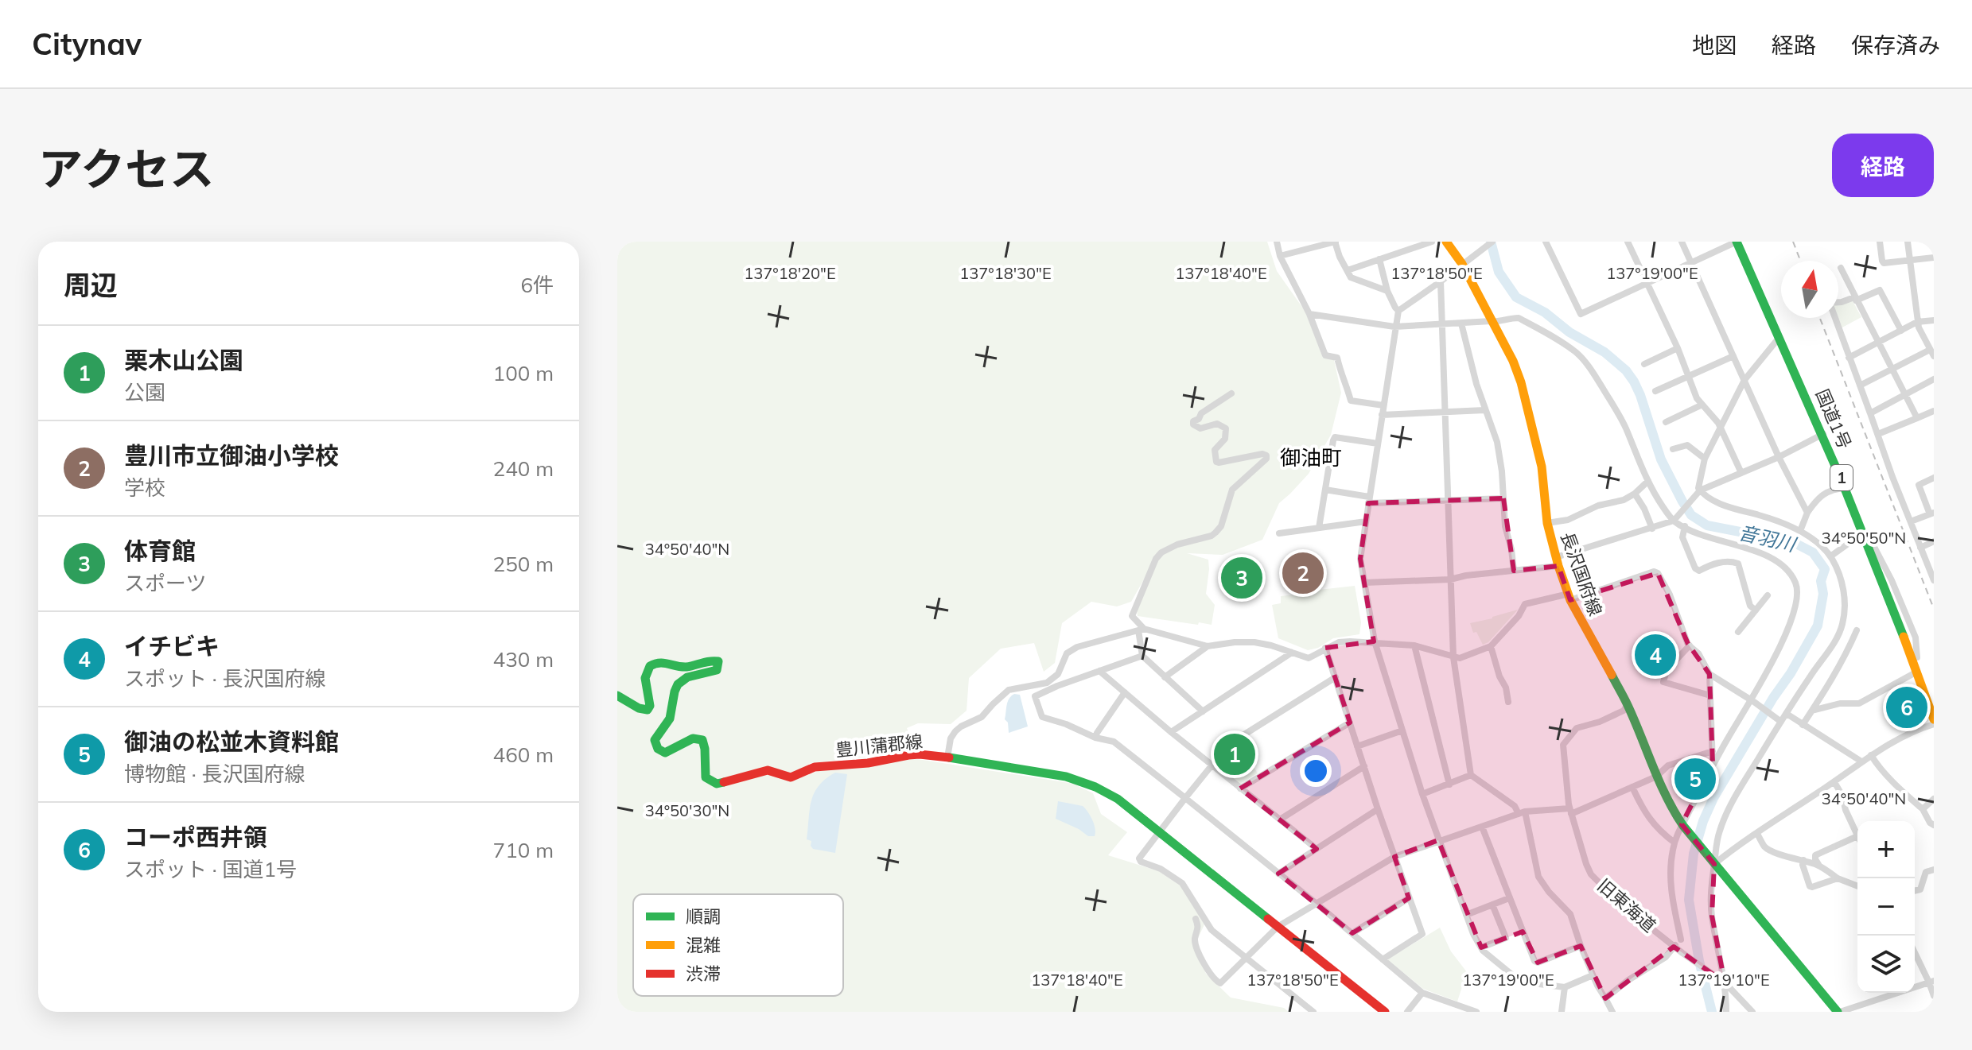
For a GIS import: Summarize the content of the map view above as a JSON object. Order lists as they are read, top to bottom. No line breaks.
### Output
{"streets":{"main road":["国道1号","1","長沢国府線","豊川蒲郡線"],"street":["旧東海道"]},"crossings":[["長沢国府線","旧東海道"]],"districts":["御油町"],"water":["音羽川"],"legend":["順調","混雑","渋滞"],"north":"top","page":{"header":"Citynav","nav":["地図","経路","保存済み"],"title":"アクセス","buttons":"経路","heading":["周辺","6件"],"list":[{"mark":"1","name":"栗木山公園","note":"公園","value":"100 m"},{"mark":"2","name":"豊川市立御油小学校","note":"学校","value":"240 m"},{"mark":"3","name":"体育館","note":"スポーツ","value":"250 m"},{"mark":"4","name":"イチビキ","note":"スポット · 長沢国府線","value":"430 m"},{"mark":"5","name":"御油の松並木資料館","note":"博物館 · 長沢国府線","value":"460 m"},{"mark":"6","name":"コーポ西井領","note":"スポット · 国道1号","value":"710 m"}],"pins":["2","3","4","6","1","5"],"map_buttons":["+","−"]},"coordinates":["137°18'20\"E","137°18'30\"E","137°18'40\"E","137°18'50\"E","137°19'00\"E","34°50'50\"N","34°50'40\"N","34°50'30\"N","137°19'10\"E"]}
